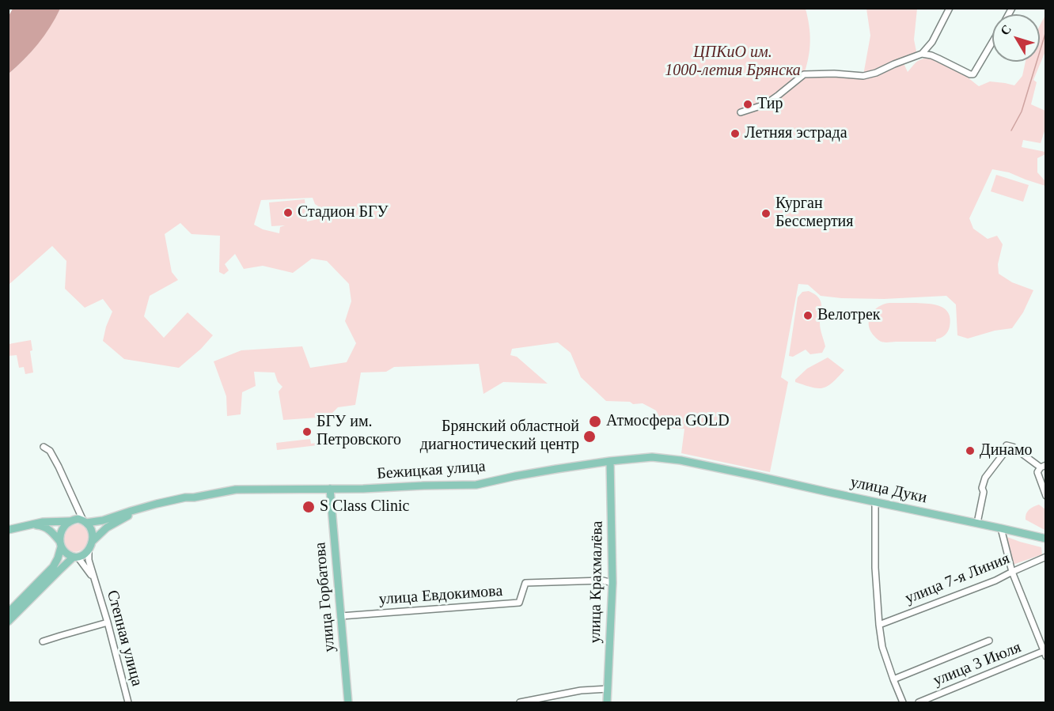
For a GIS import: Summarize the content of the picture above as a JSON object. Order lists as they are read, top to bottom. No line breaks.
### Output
{"streets":{"main road":["Бежицкая улица","улица Дуки","улица Крахмалёва","улица Горбатова"],"street":["улица 7-я Линия","улица Евдокимова","Степная улица","улица 3 Июля"]},"crossings":[["Бежицкая улица","улица Дуки"],["Бежицкая улица","улица Крахмалёва"],["Бежицкая улица","улица Горбатова"],["улица Крахмалёва","улица Евдокимова"],["улица Евдокимова","улица Горбатова"]],"parks":["ЦПКиО им. 1000-летия Брянска"],"places":["Тир","Летняя эстрада","Стадион БГУ","Курган Бессмертия","Велотрек","Атмосфера GOLD","БГУ им. Петровского","Брянский областной диагностический центр","Динамо","S Class Clinic"],"north":"top left"}
